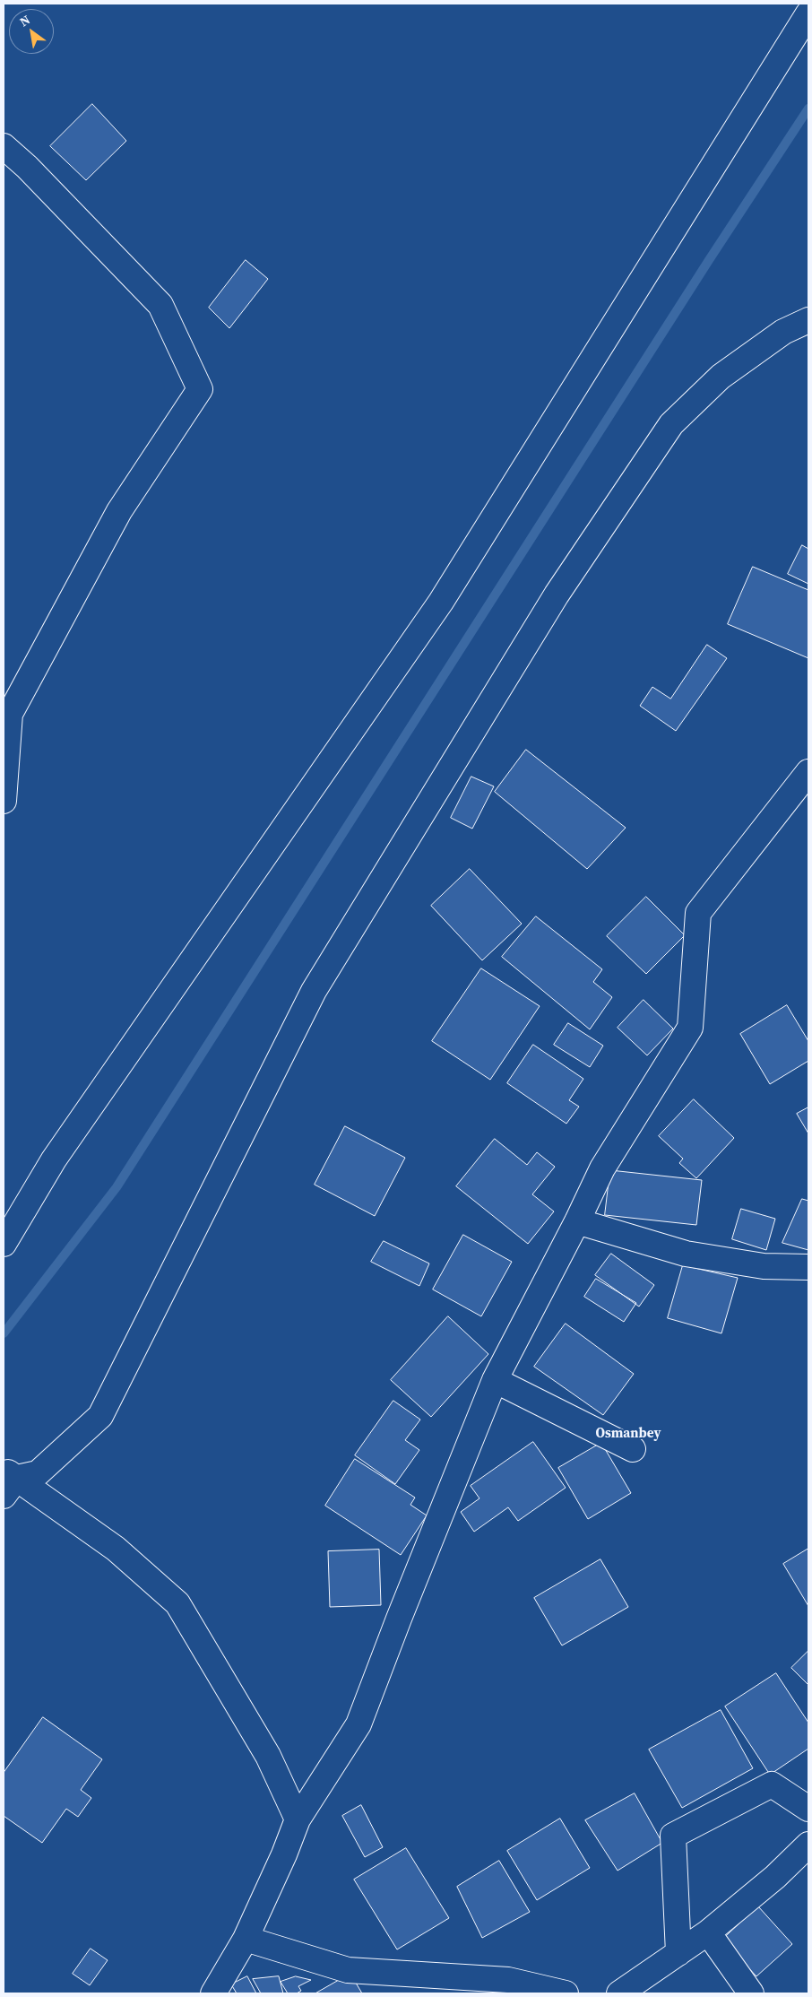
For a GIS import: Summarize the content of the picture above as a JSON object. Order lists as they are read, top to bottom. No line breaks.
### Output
{"districts":["Osmanbey"],"north":"top left"}
